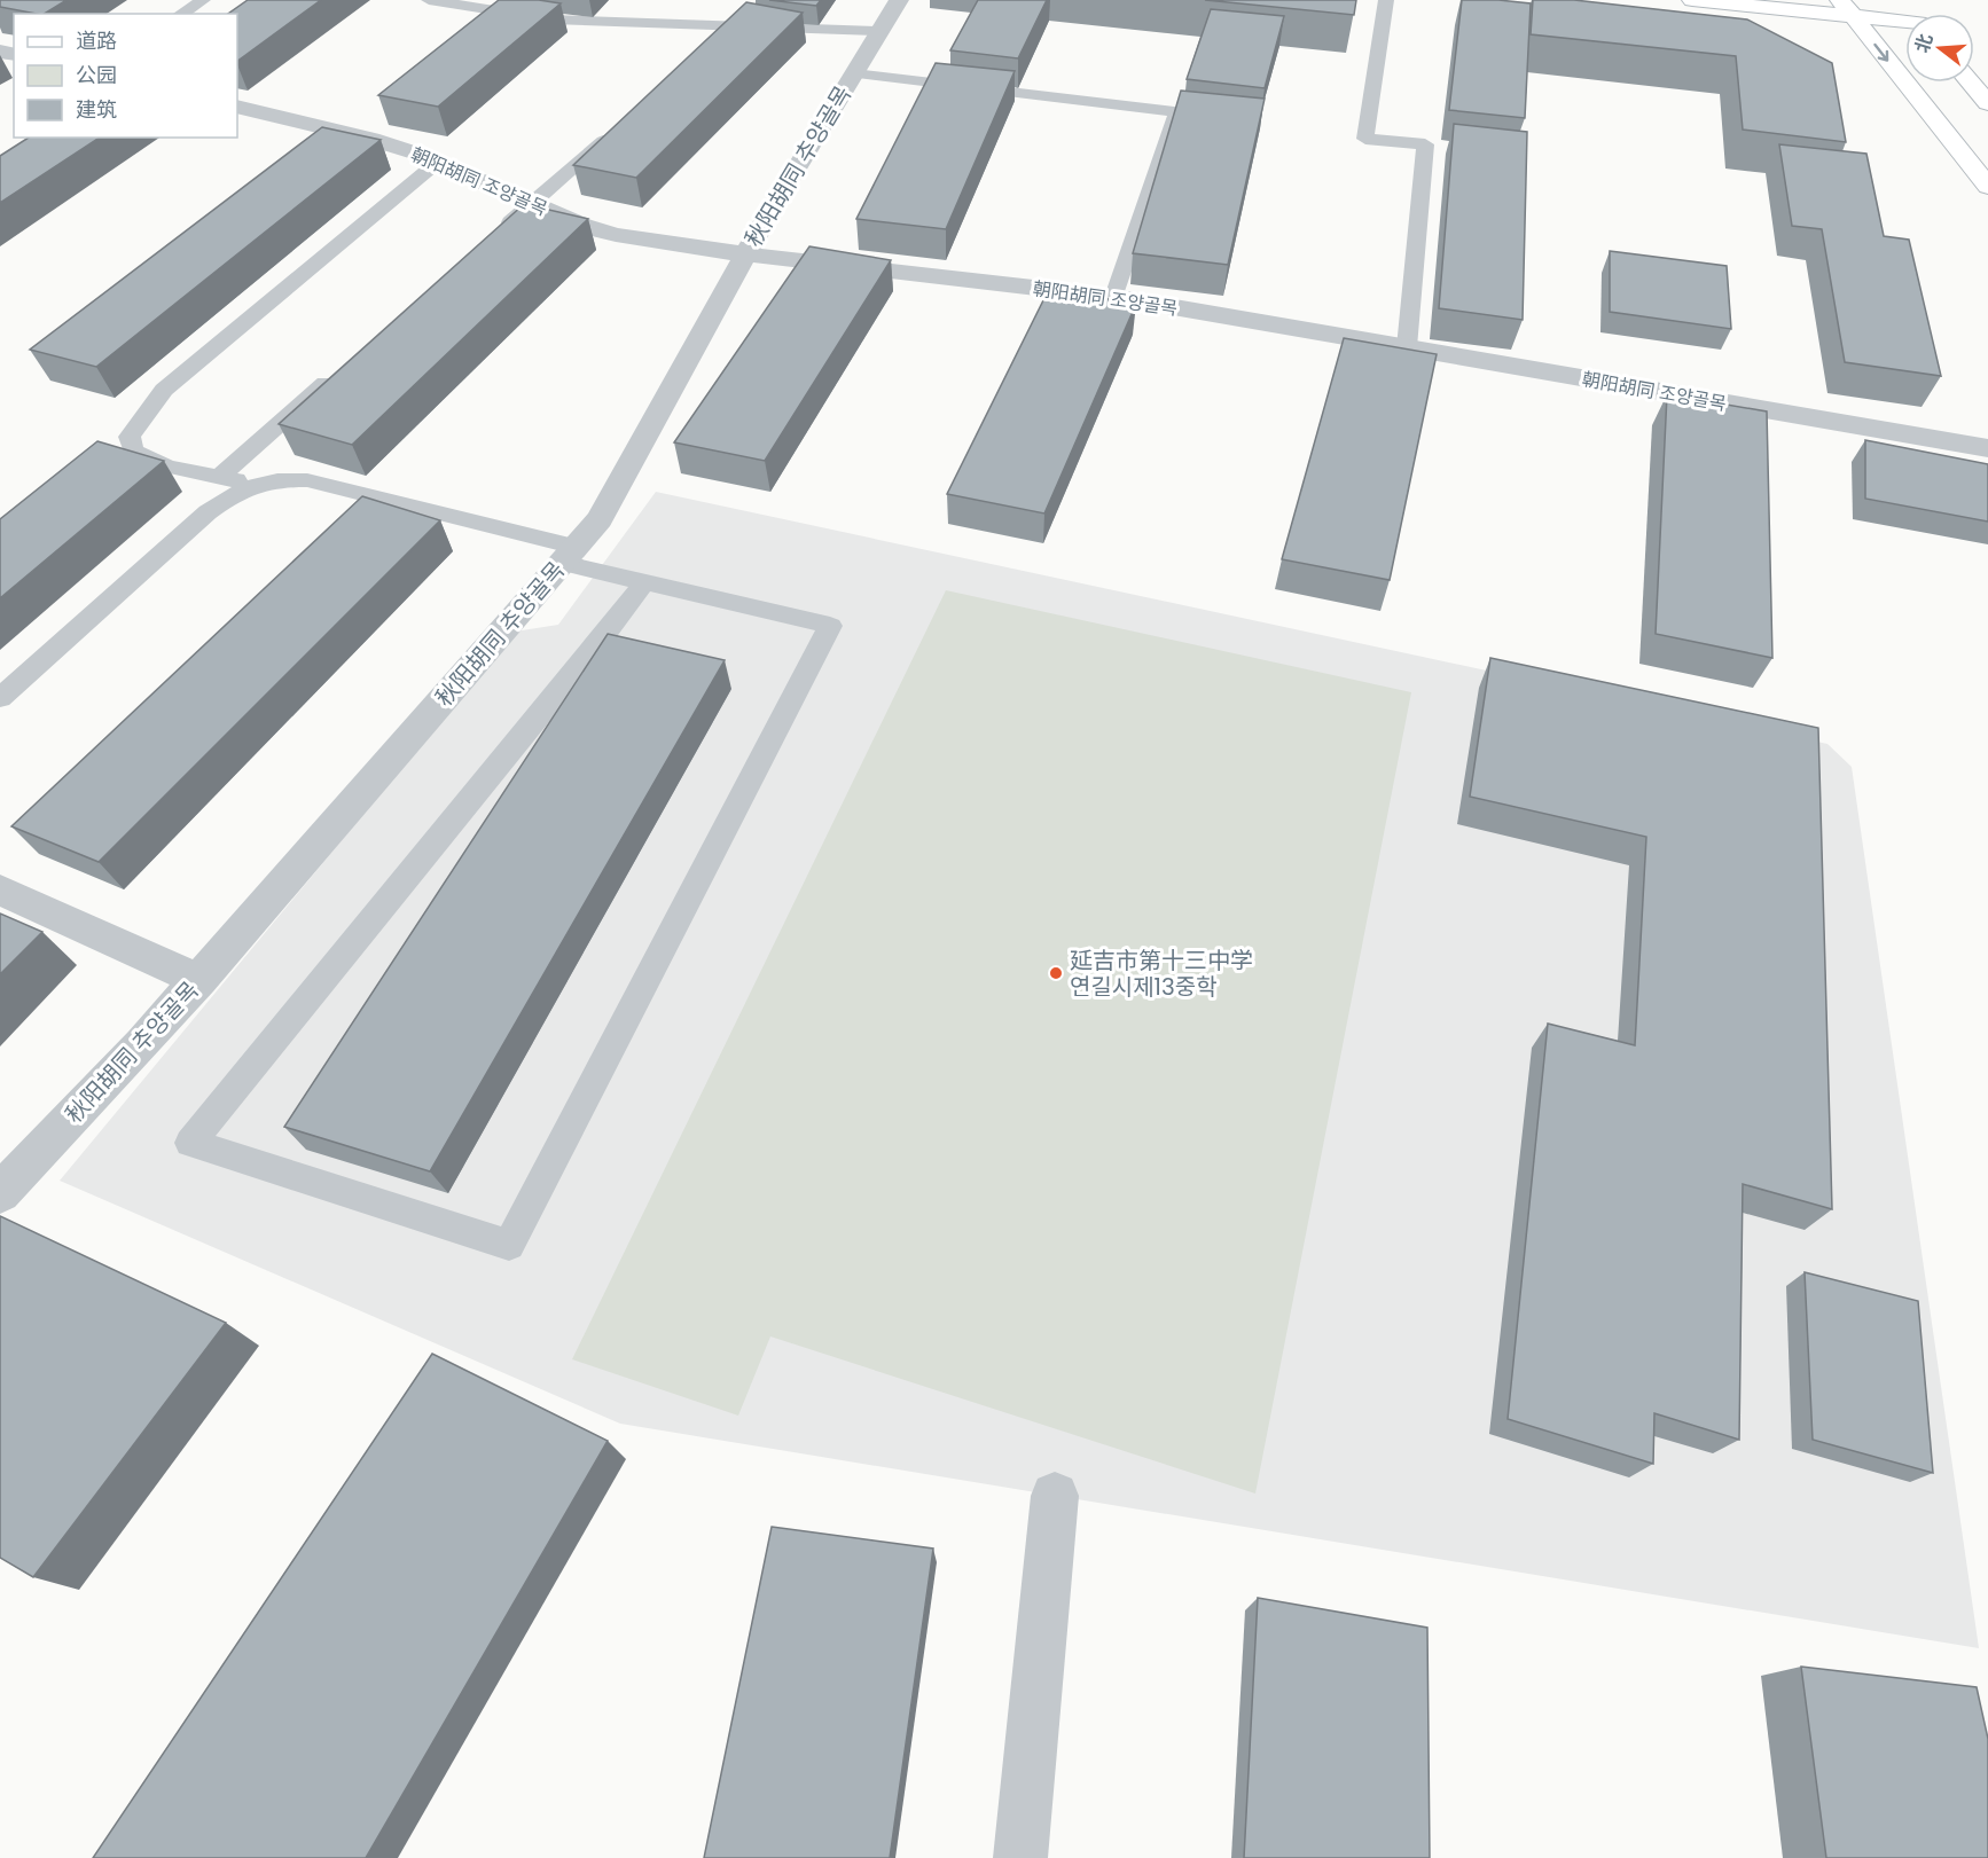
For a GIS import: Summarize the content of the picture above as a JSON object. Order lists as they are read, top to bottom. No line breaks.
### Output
{"streets":{"street":["秋阳胡同 추양골목","朝阳胡同 조양골목"]},"crossings":[["秋阳胡同 추양골목","朝阳胡同 조양골목"]],"places":["延吉市第十三中学 연길시제13중학"],"legend":["道路","公园","建筑"],"north":"left"}
